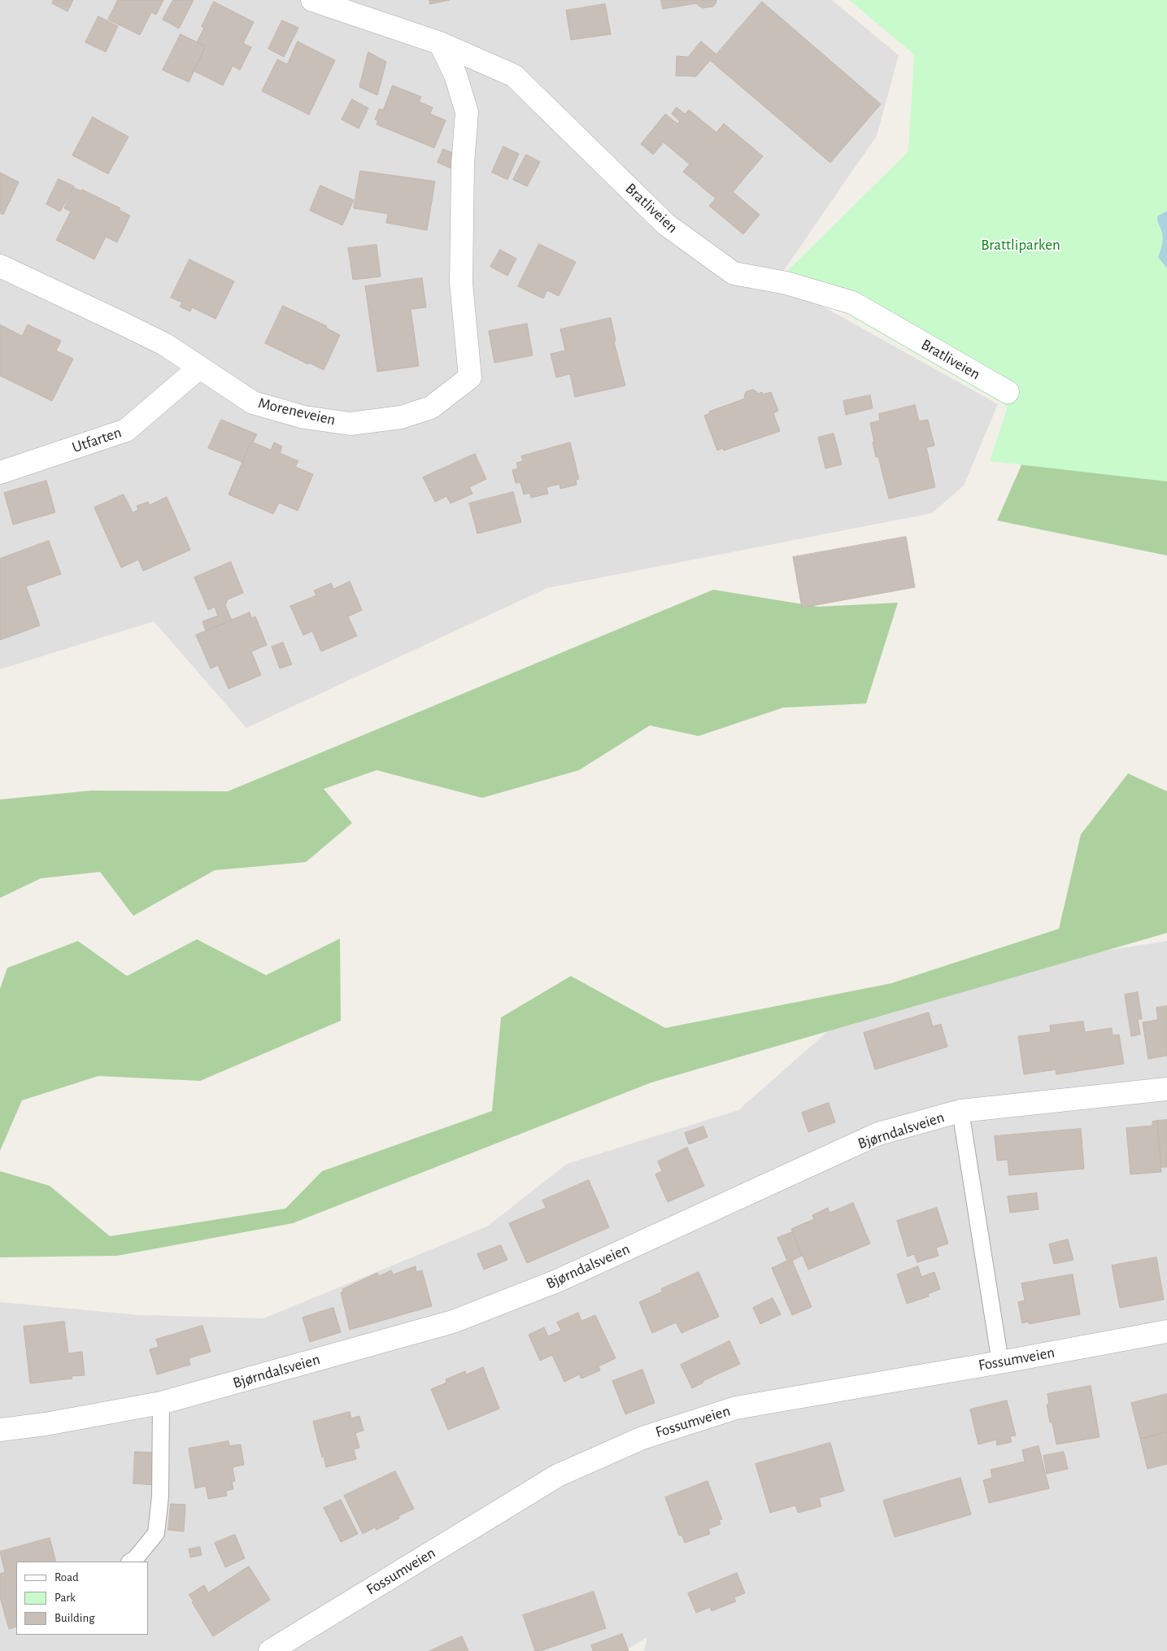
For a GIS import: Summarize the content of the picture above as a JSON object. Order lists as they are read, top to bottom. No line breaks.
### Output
{"streets":{"street":["Bratliveien","Moreneveien","Utfarten","Bjørndalsveien","Fossumveien"]},"crossings":[["Bratliveien","Moreneveien"],["Moreneveien","Utfarten"]],"parks":["Brattliparken"],"legend":["Road","Park","Building"]}
